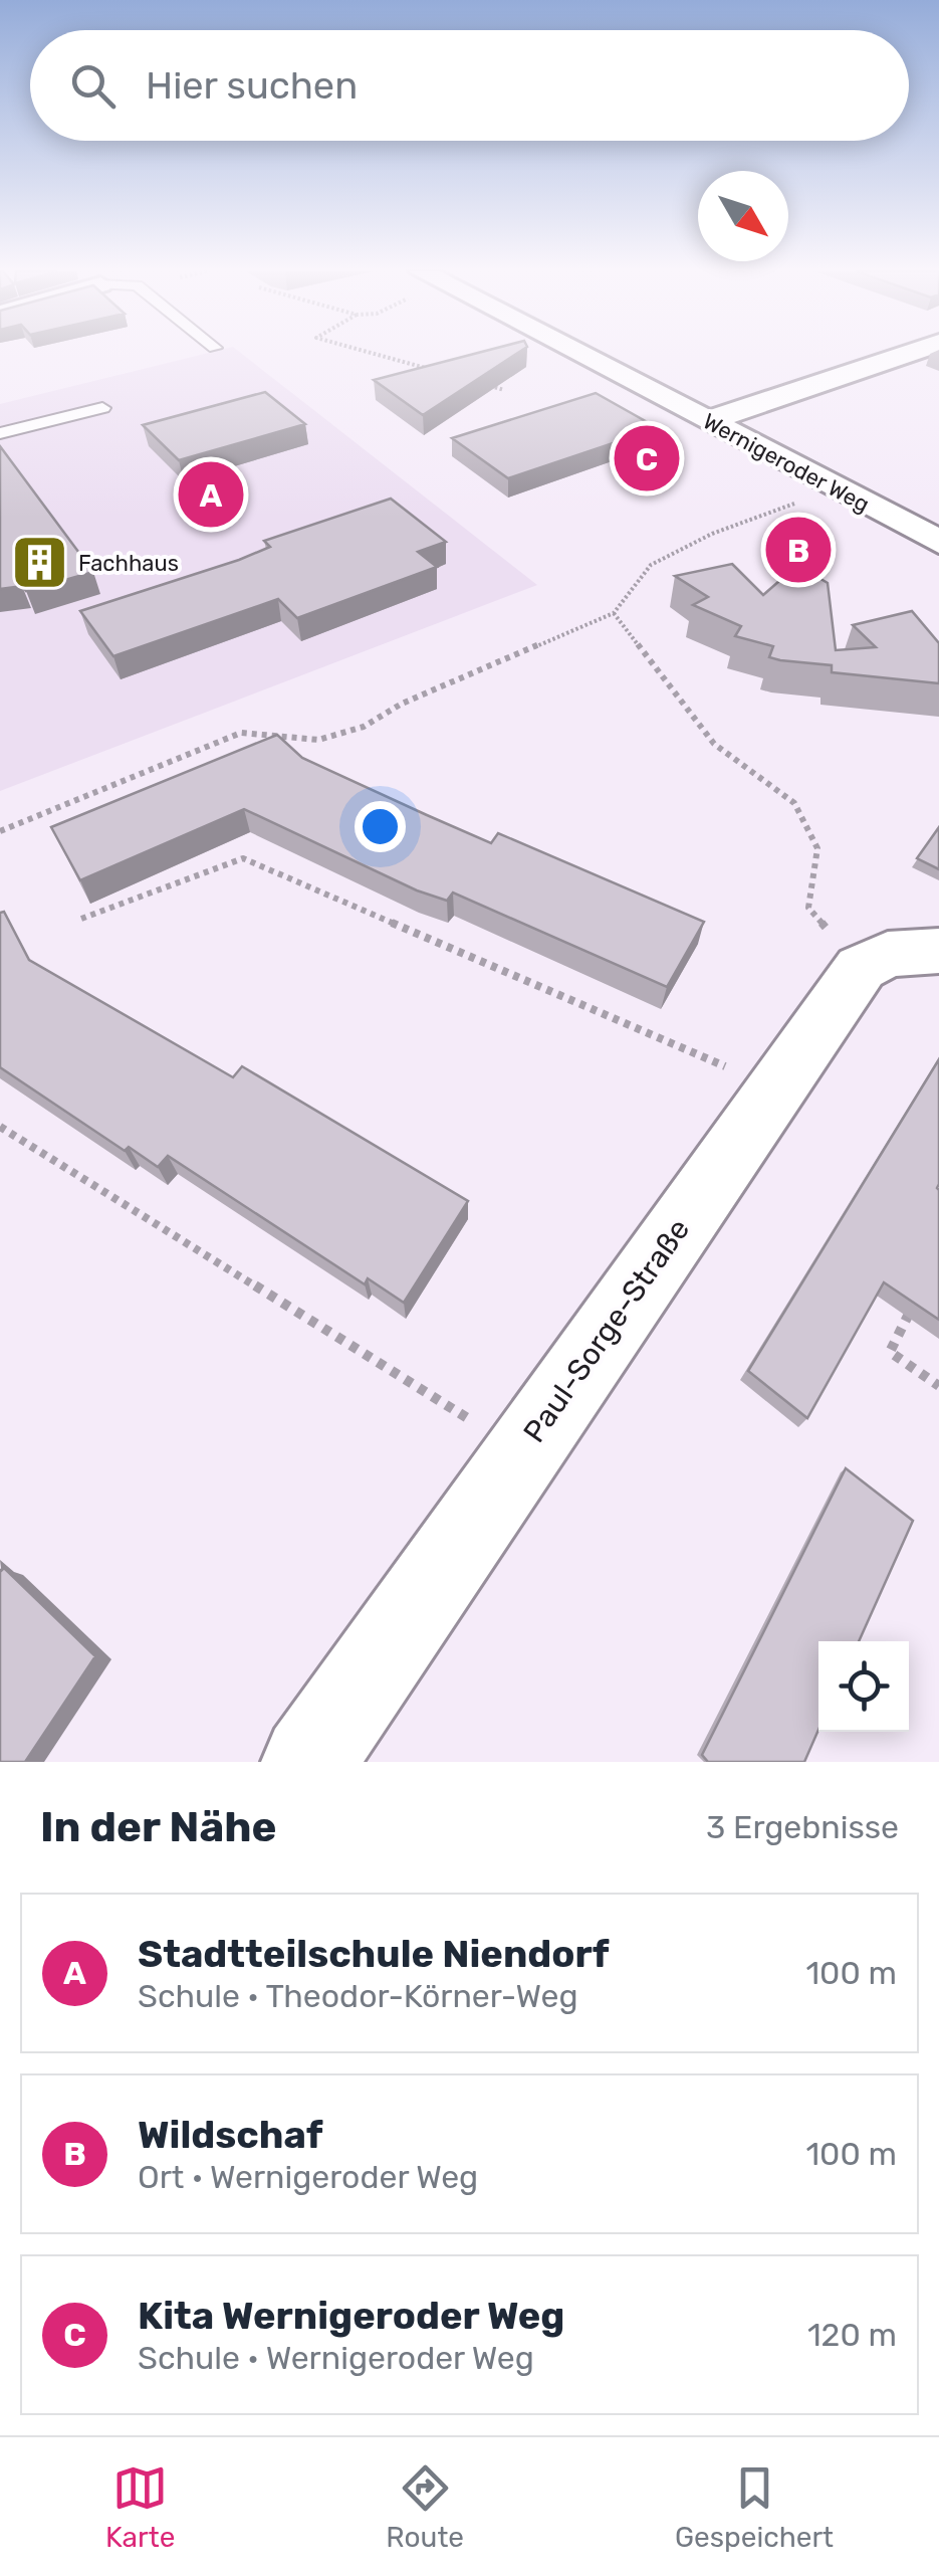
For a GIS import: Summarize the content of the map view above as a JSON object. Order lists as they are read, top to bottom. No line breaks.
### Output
{"streets":{"street":["Wernigeroder Weg","Paul-Sorge-Straße"]},"places":{"building":["Fachhaus"]},"north":"bottom right","page":{"search":"Hier suchen","pins":["C","A","B"],"heading":["In der Nähe","3 Ergebnisse"],"list":[{"mark":"A","name":"Stadtteilschule Niendorf","note":"Schule · Theodor-Körner-Weg","value":"100 m"},{"mark":"B","name":"Wildschaf","note":"Ort · Wernigeroder Weg","value":"100 m"},{"mark":"C","name":"Kita Wernigeroder Weg","note":"Schule · Wernigeroder Weg","value":"120 m"}],"nav":["Karte","Route","Gespeichert"]}}
